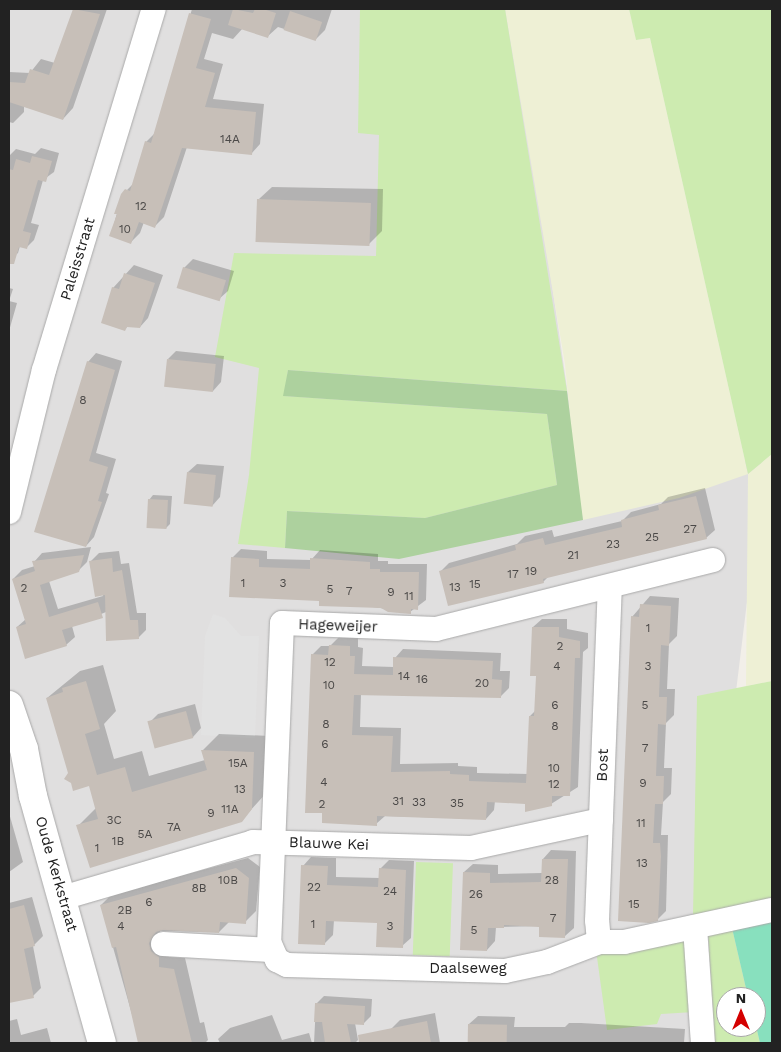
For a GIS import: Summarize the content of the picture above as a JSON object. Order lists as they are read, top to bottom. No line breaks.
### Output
{"streets":{"street":["Paleisstraat","Hageweijer","Bost","Blauwe Kei","Oude Kerkstraat","Daalseweg"]},"crossings":[["Hageweijer","Bost"],["Hageweijer","Blauwe Kei"],["Hageweijer","Daalseweg"],["Bost","Blauwe Kei"],["Bost","Daalseweg"],["Blauwe Kei","Oude Kerkstraat"]],"house_numbers":["14A","12","10","8","27","25","23","21","19","17","1","3","15","13","2","5","7","9","11","1","2","12","4","3","14","16","20","10","6","5","8","8","6","7","15A","10","4","9","12","13","31","33","35","2","11A","9","3C","11","7A","5A","1B","1","13","10B","28","22","8B","24","26","6","15","2B","7","1","4","3","5"],"north":"top"}
